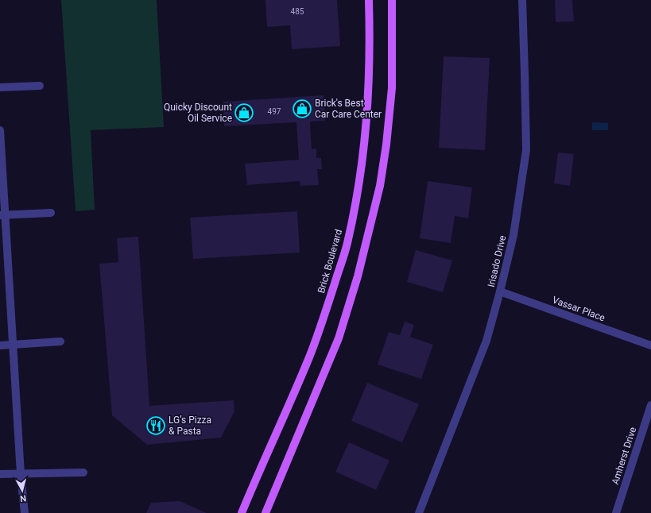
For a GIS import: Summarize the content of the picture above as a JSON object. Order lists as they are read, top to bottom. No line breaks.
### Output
{"streets":{"main road":["Brick Boulevard"],"street":["Irisado Drive","Vassar Place","Amherst Drive"]},"crossings":[["Irisado Drive","Vassar Place"]],"places":{"shop":["Brick's Best Car Care Center","Quicky Discount Oil Service"],"restaurant":["LG’s Pizza & Pasta"]},"house_numbers":["485","497"],"north":"bottom"}
